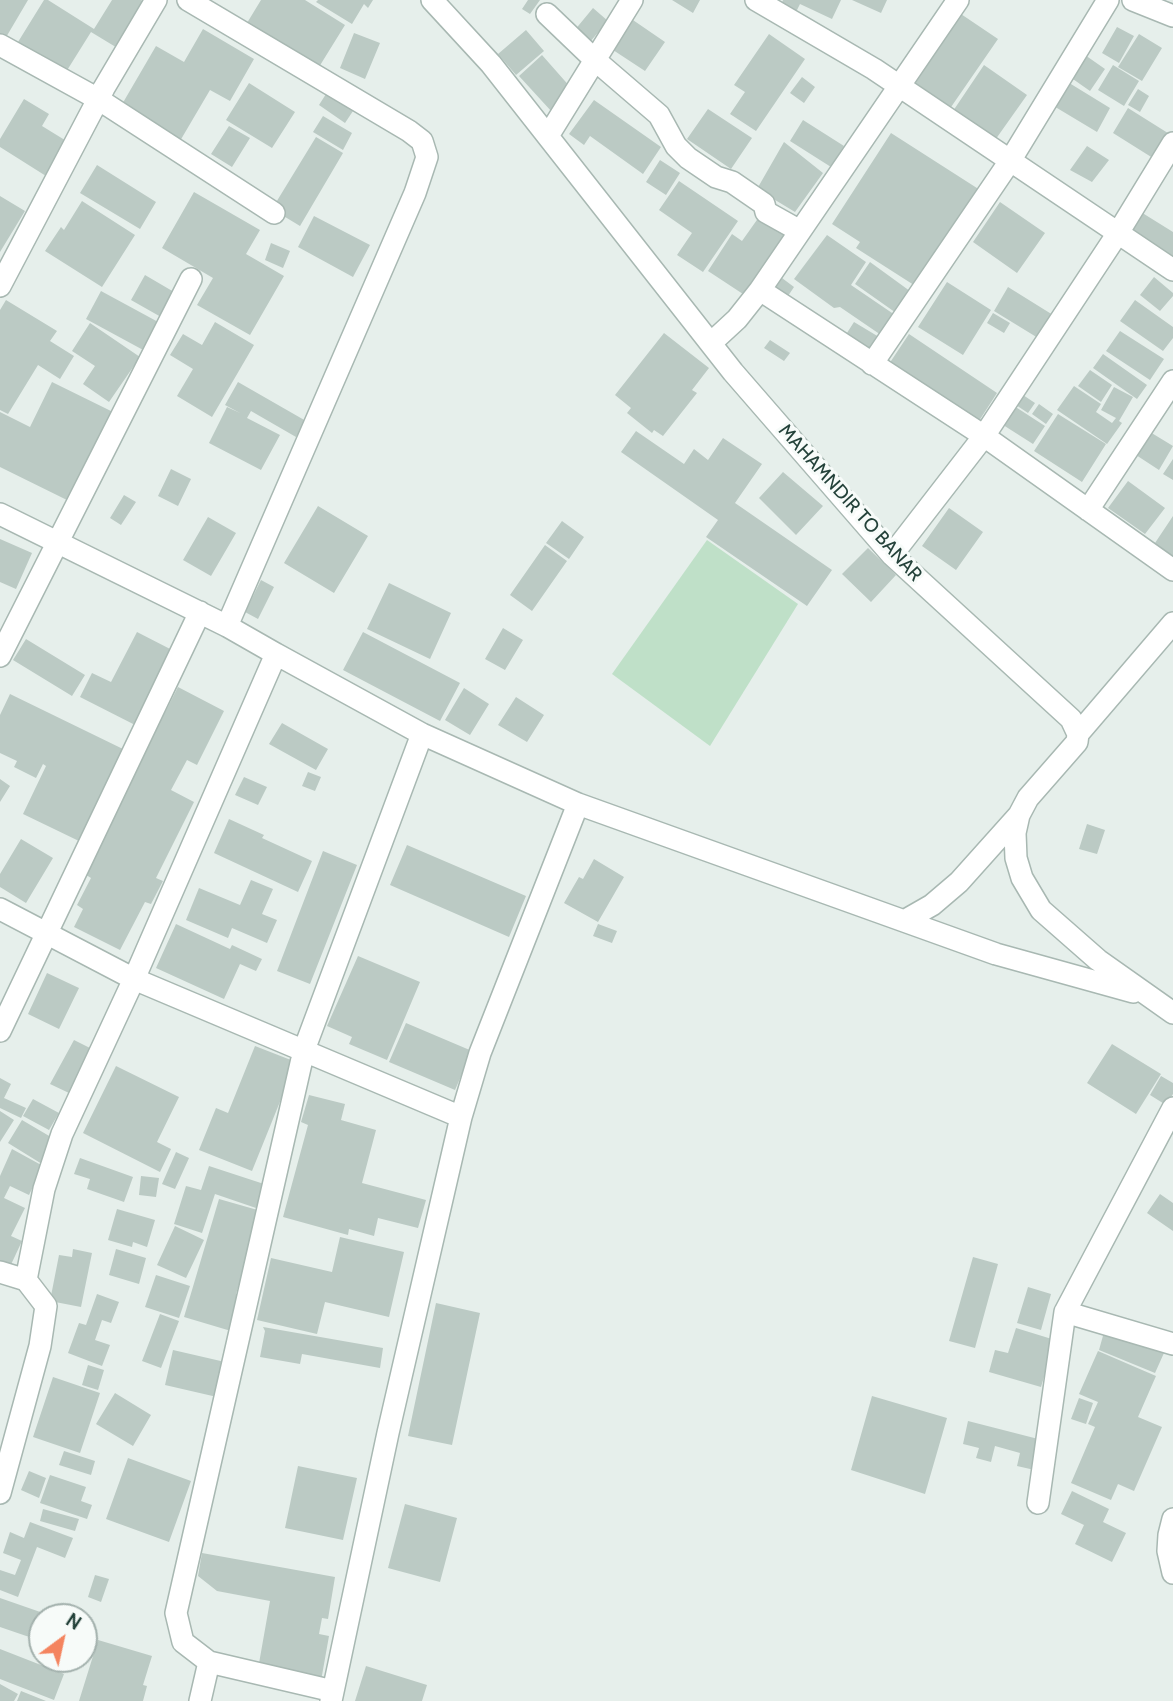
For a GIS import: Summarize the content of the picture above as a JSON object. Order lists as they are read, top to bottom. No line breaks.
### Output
{"streets":{"street":["MAHAMNDIR TO BANAR"]},"north":"top right"}
